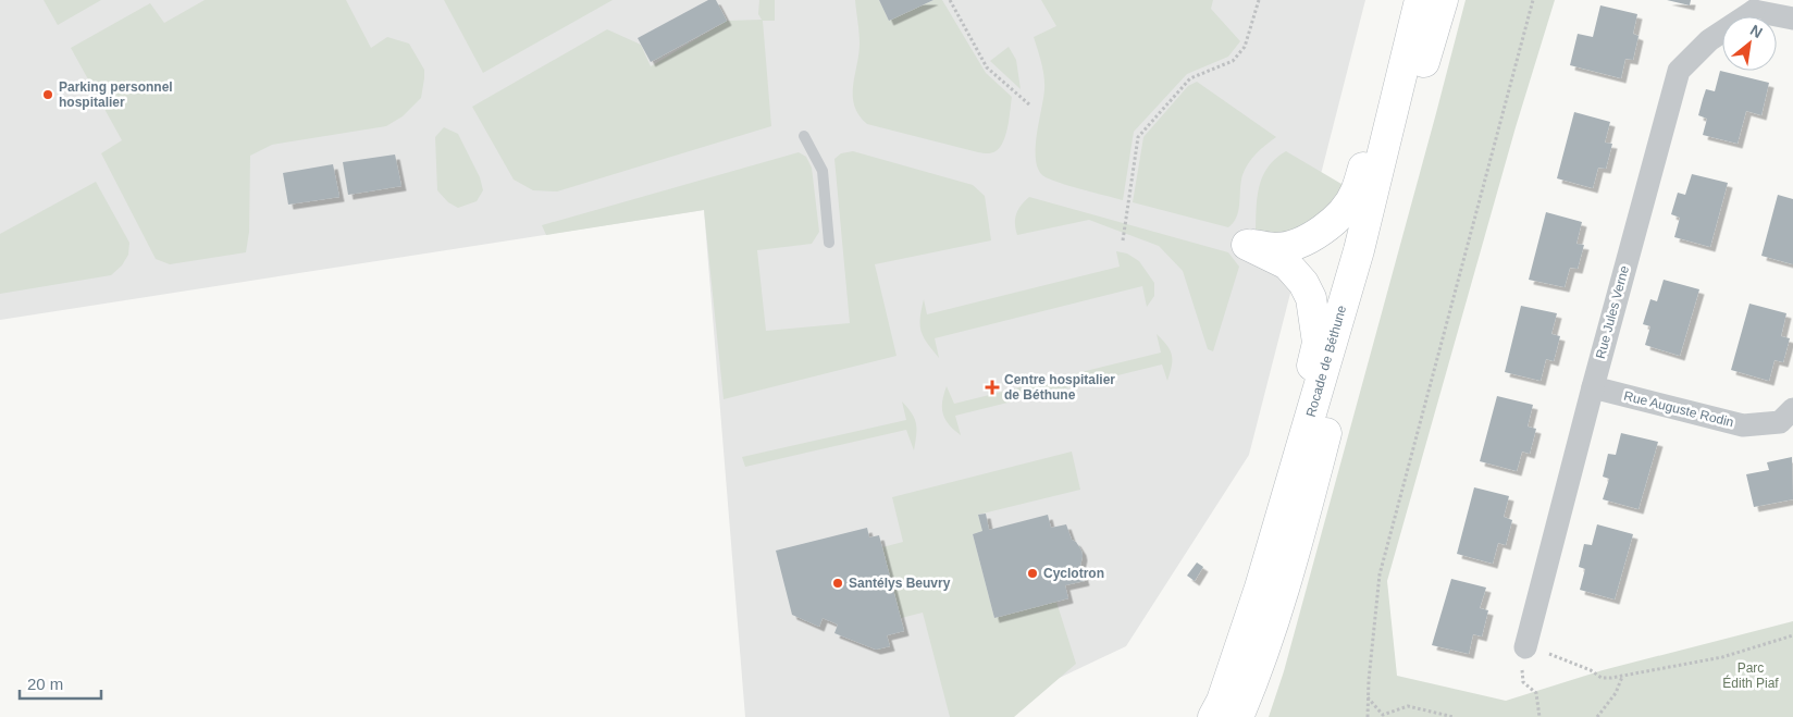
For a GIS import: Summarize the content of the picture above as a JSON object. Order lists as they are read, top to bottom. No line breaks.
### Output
{"streets":{"main road":["Rocade de Béthune"],"street":["Rue Jules Verne","Rue Auguste Rodin"]},"crossings":[["Rue Jules Verne","Rue Auguste Rodin"]],"parks":["Parc Édith Piaf"],"places":{"other":["Parking personnel hospitalier","Cyclotron","Santélys Beuvry"],"health":["Centre hospitalier de Béthune"]},"scale_bar":"20 m","north":"top right"}
